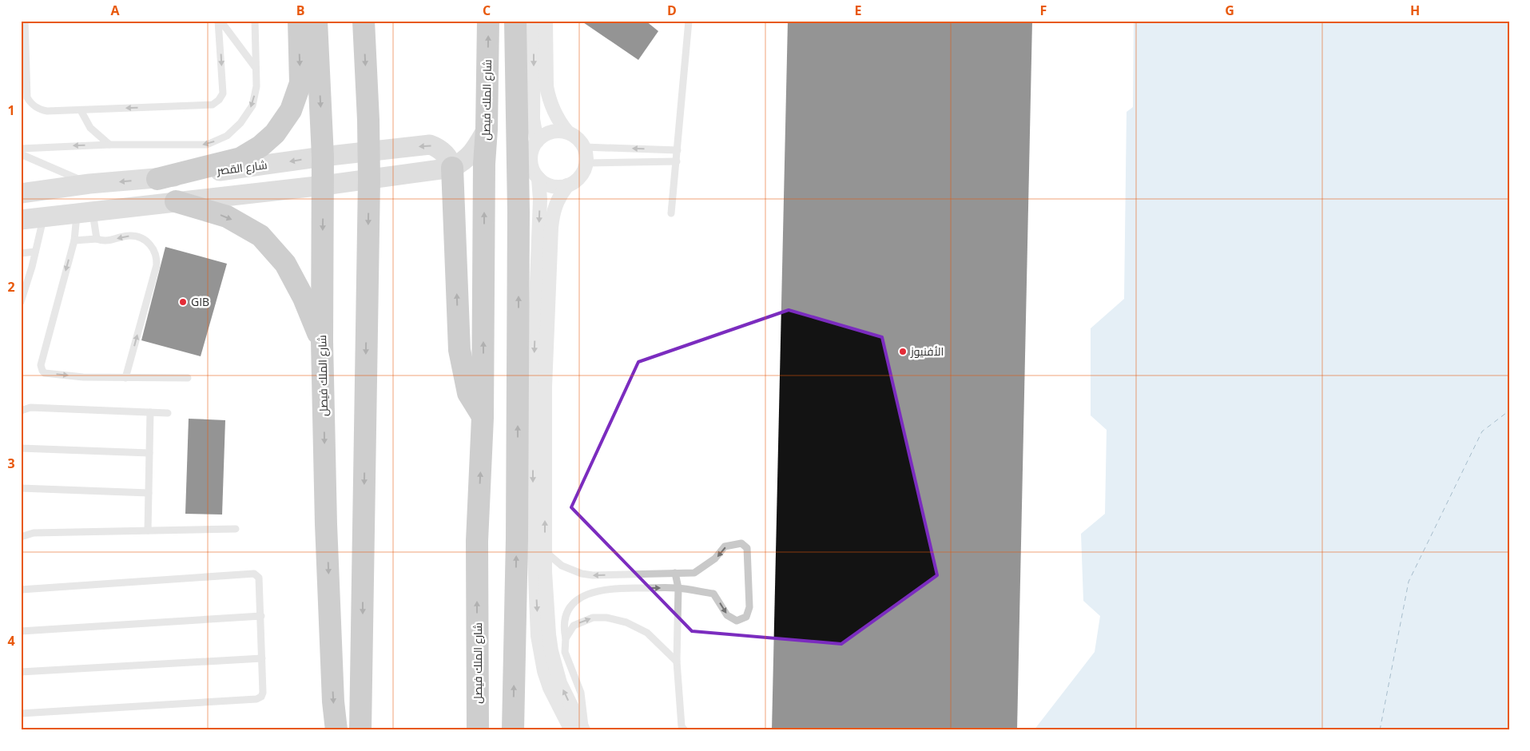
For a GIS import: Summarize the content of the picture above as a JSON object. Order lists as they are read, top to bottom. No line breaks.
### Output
{"streets":{"highway":["شارع الملك فيصل"],"main road":["شارع القصر"]},"crossings":[["شارع الملك فيصل","شارع القصر"]],"places":["GIB","الأفنيوز"],"grid":{"columns":["A","B","C","D","E","F","G","H"],"rows":["1","2","3","4"]}}
